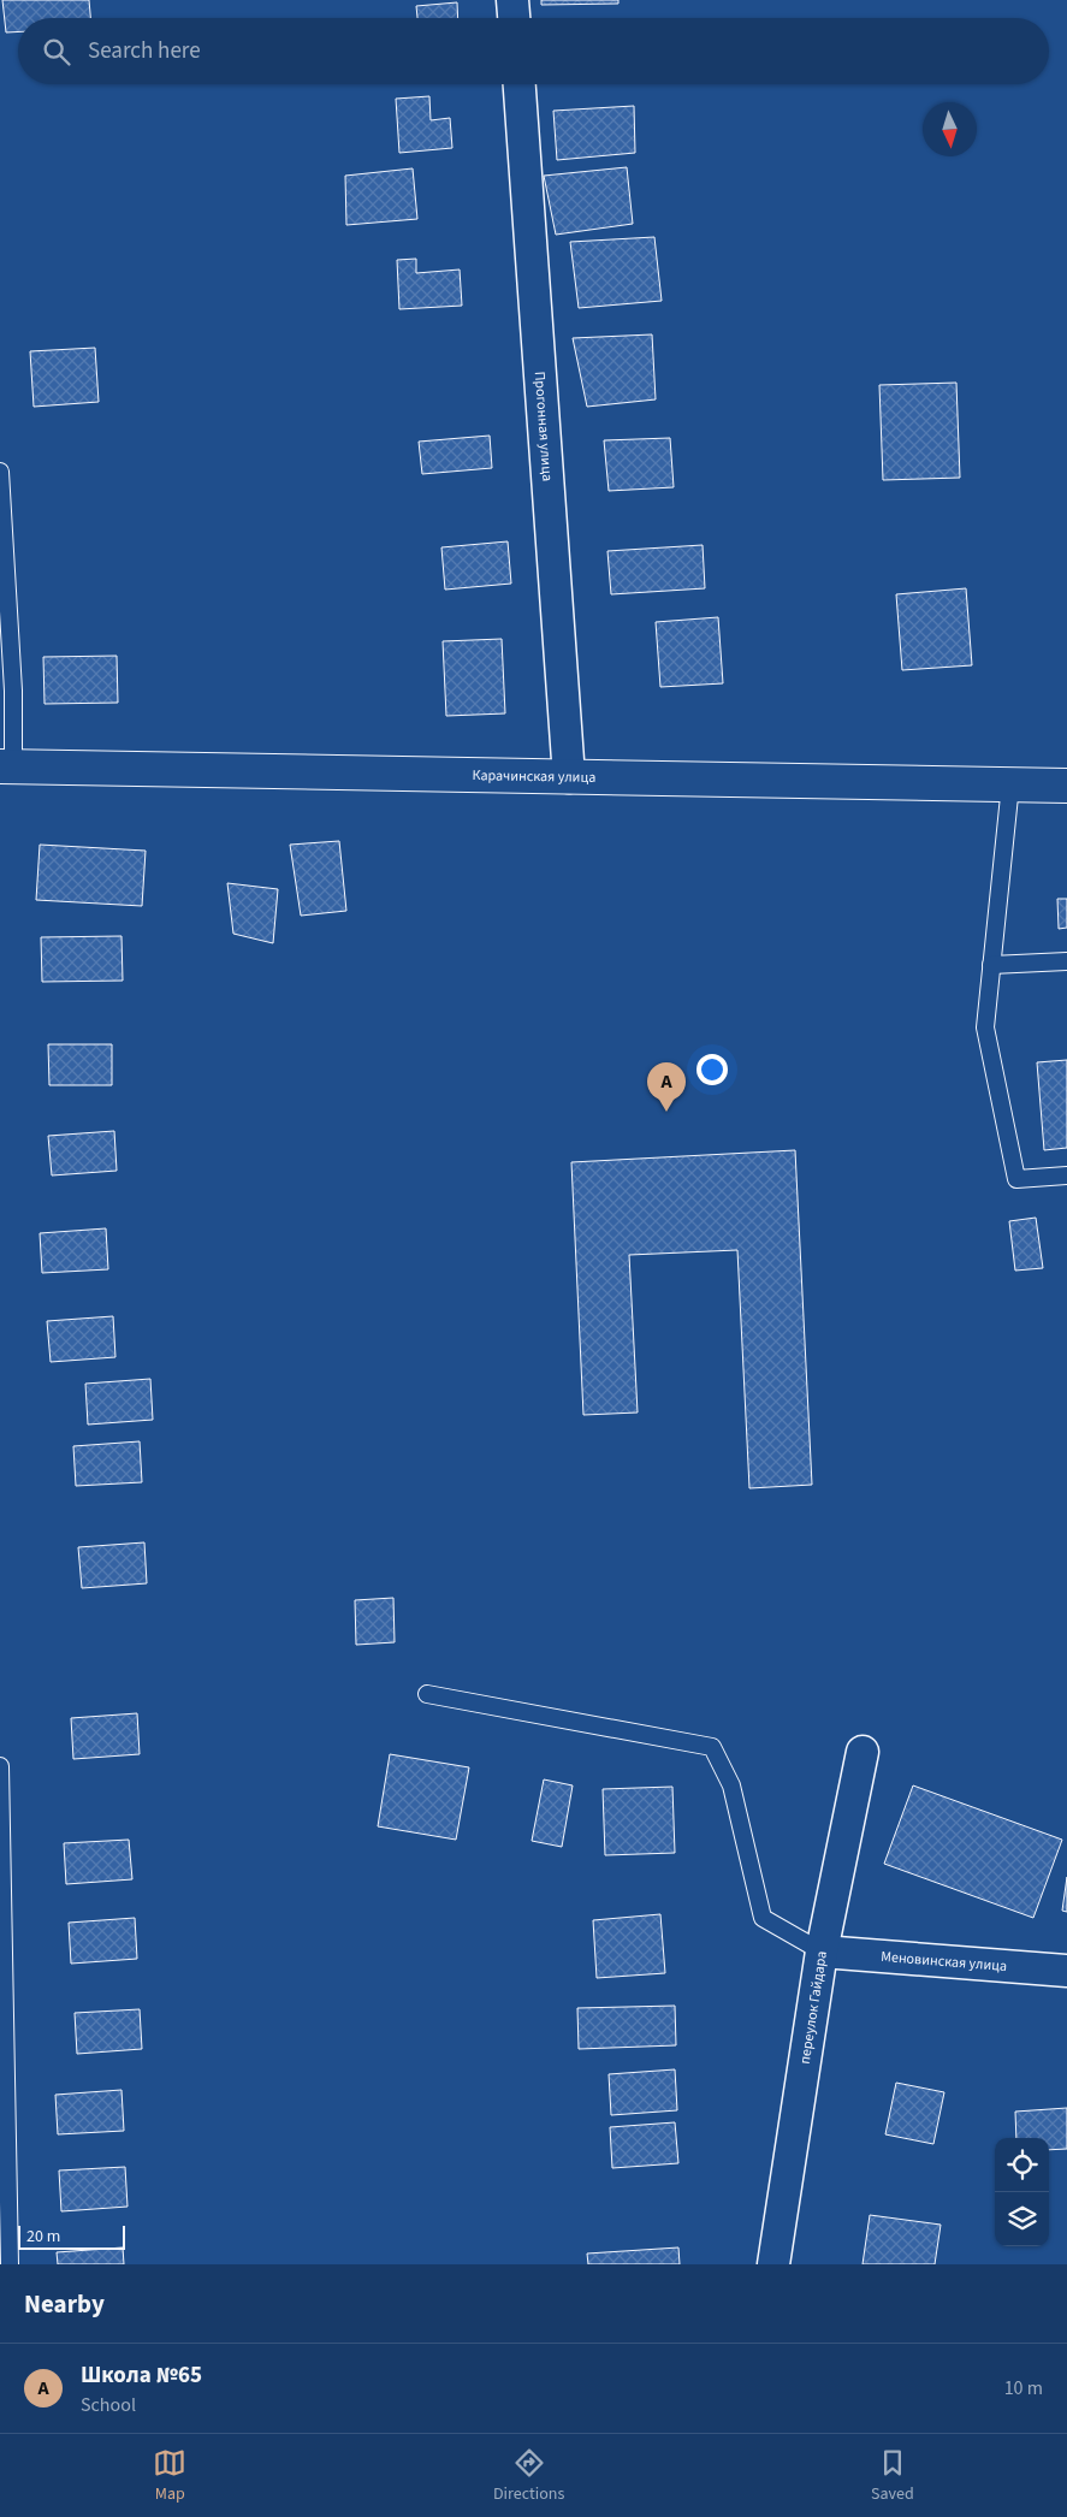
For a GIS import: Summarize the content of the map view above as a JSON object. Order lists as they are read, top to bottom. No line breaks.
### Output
{"streets":{"street":["Прогонная улица","Карачинская улица","Меновинская улица","переулок Гайдара"]},"crossings":[["Прогонная улица","Карачинская улица"],["Меновинская улица","переулок Гайдара"]],"scale_bar":"20 m","north":"bottom","page":{"search":"Search here","pins":"A","scale":"20 m","heading":"Nearby","list":[{"mark":"A","name":"Школа №65","note":"School","value":"10 m"}],"nav":["Map","Directions","Saved"]}}
